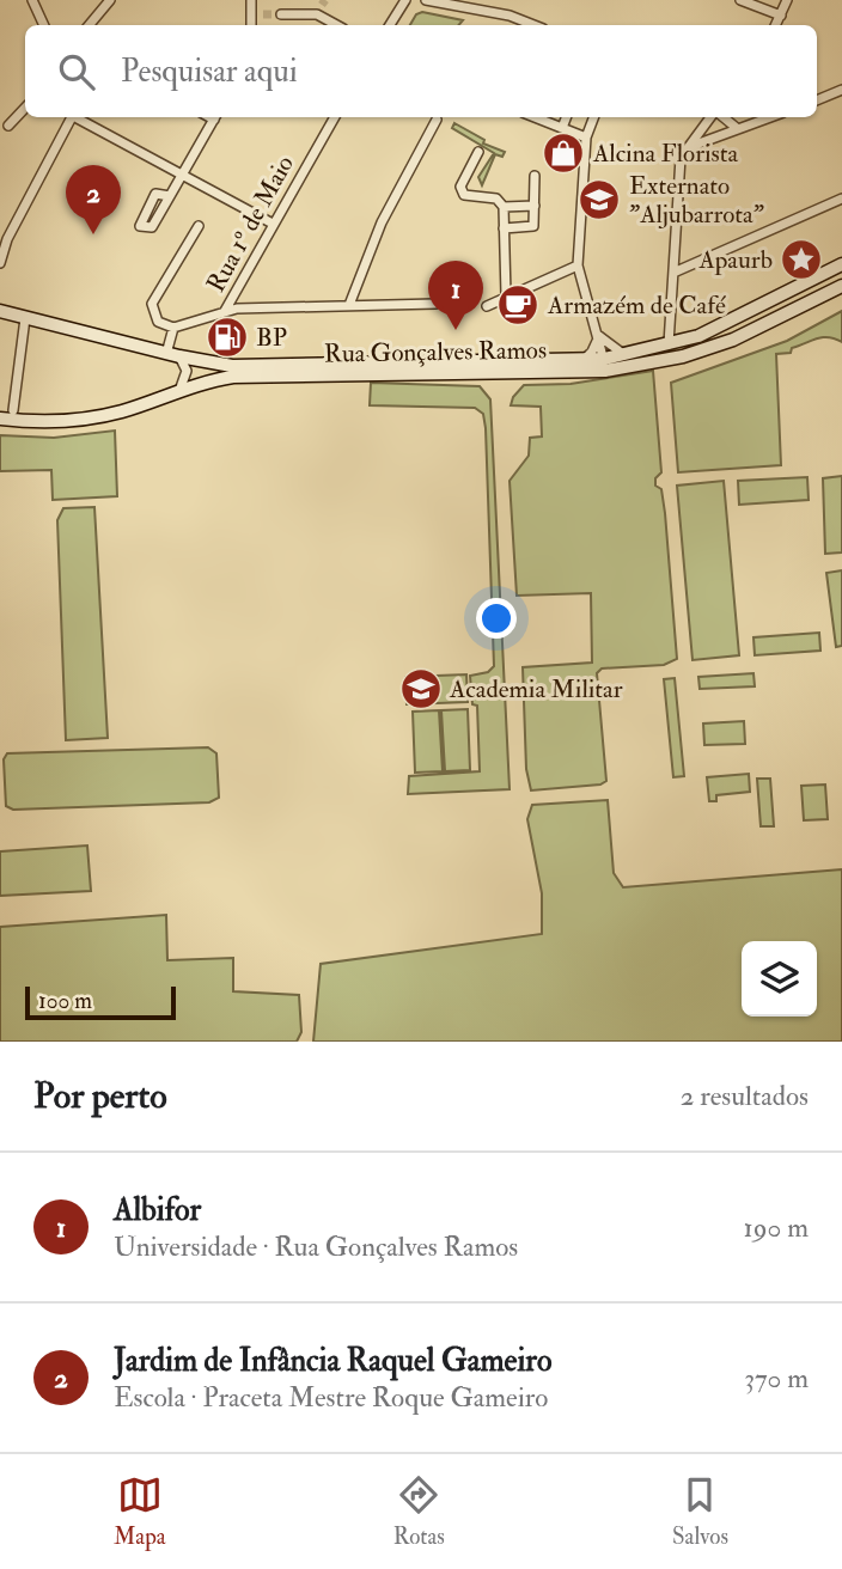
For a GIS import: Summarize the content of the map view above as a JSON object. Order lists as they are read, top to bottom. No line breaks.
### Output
{"streets":{"main road":["Rua Gonçalves Ramos"],"street":["Rua 1º de Maio"]},"places":{"shop":["Alcina Florista"],"school or university":["Externato \"Aljubarrota\"","Academia Militar"],"place":["Apaurb"],"cafe":["Armazém de Café"],"fuel station":["BP"]},"scale_bar":"100 m","page":{"search":"Pesquisar aqui","pins":["2","1"],"scale":"100 m","heading":["Por perto","2 resultados"],"list":[{"mark":"1","name":"Albifor","note":"Universidade · Rua Gonçalves Ramos","value":"190 m"},{"mark":"2","name":"Jardim de Infância Raquel Gameiro","note":"Escola · Praceta Mestre Roque Gameiro","value":"370 m"}],"nav":["Mapa","Rotas","Salvos"]}}
